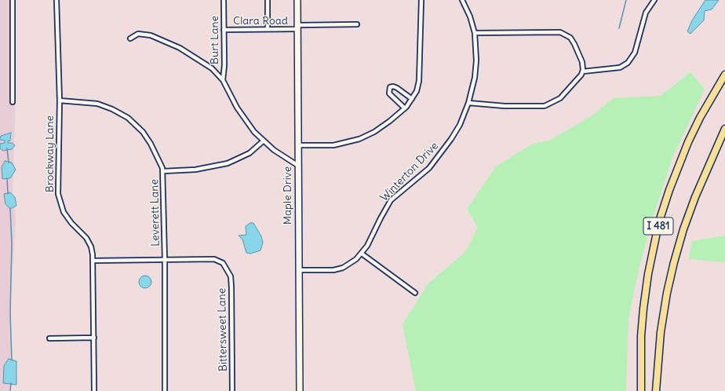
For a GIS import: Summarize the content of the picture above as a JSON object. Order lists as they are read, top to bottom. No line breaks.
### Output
{"streets":{"highway":["I 481"],"street":["Clara Road","Burt Lane","Brockway Lane","Winterton Drive","Maple Drive","Leverett Lane","Bittersweet Lane"]},"crossings":[["Clara Road","Burt Lane"],["Clara Road","Maple Drive"],["Brockway Lane","Leverett Lane"],["Winterton Drive","Maple Drive"],["Leverett Lane","Bittersweet Lane"]]}
